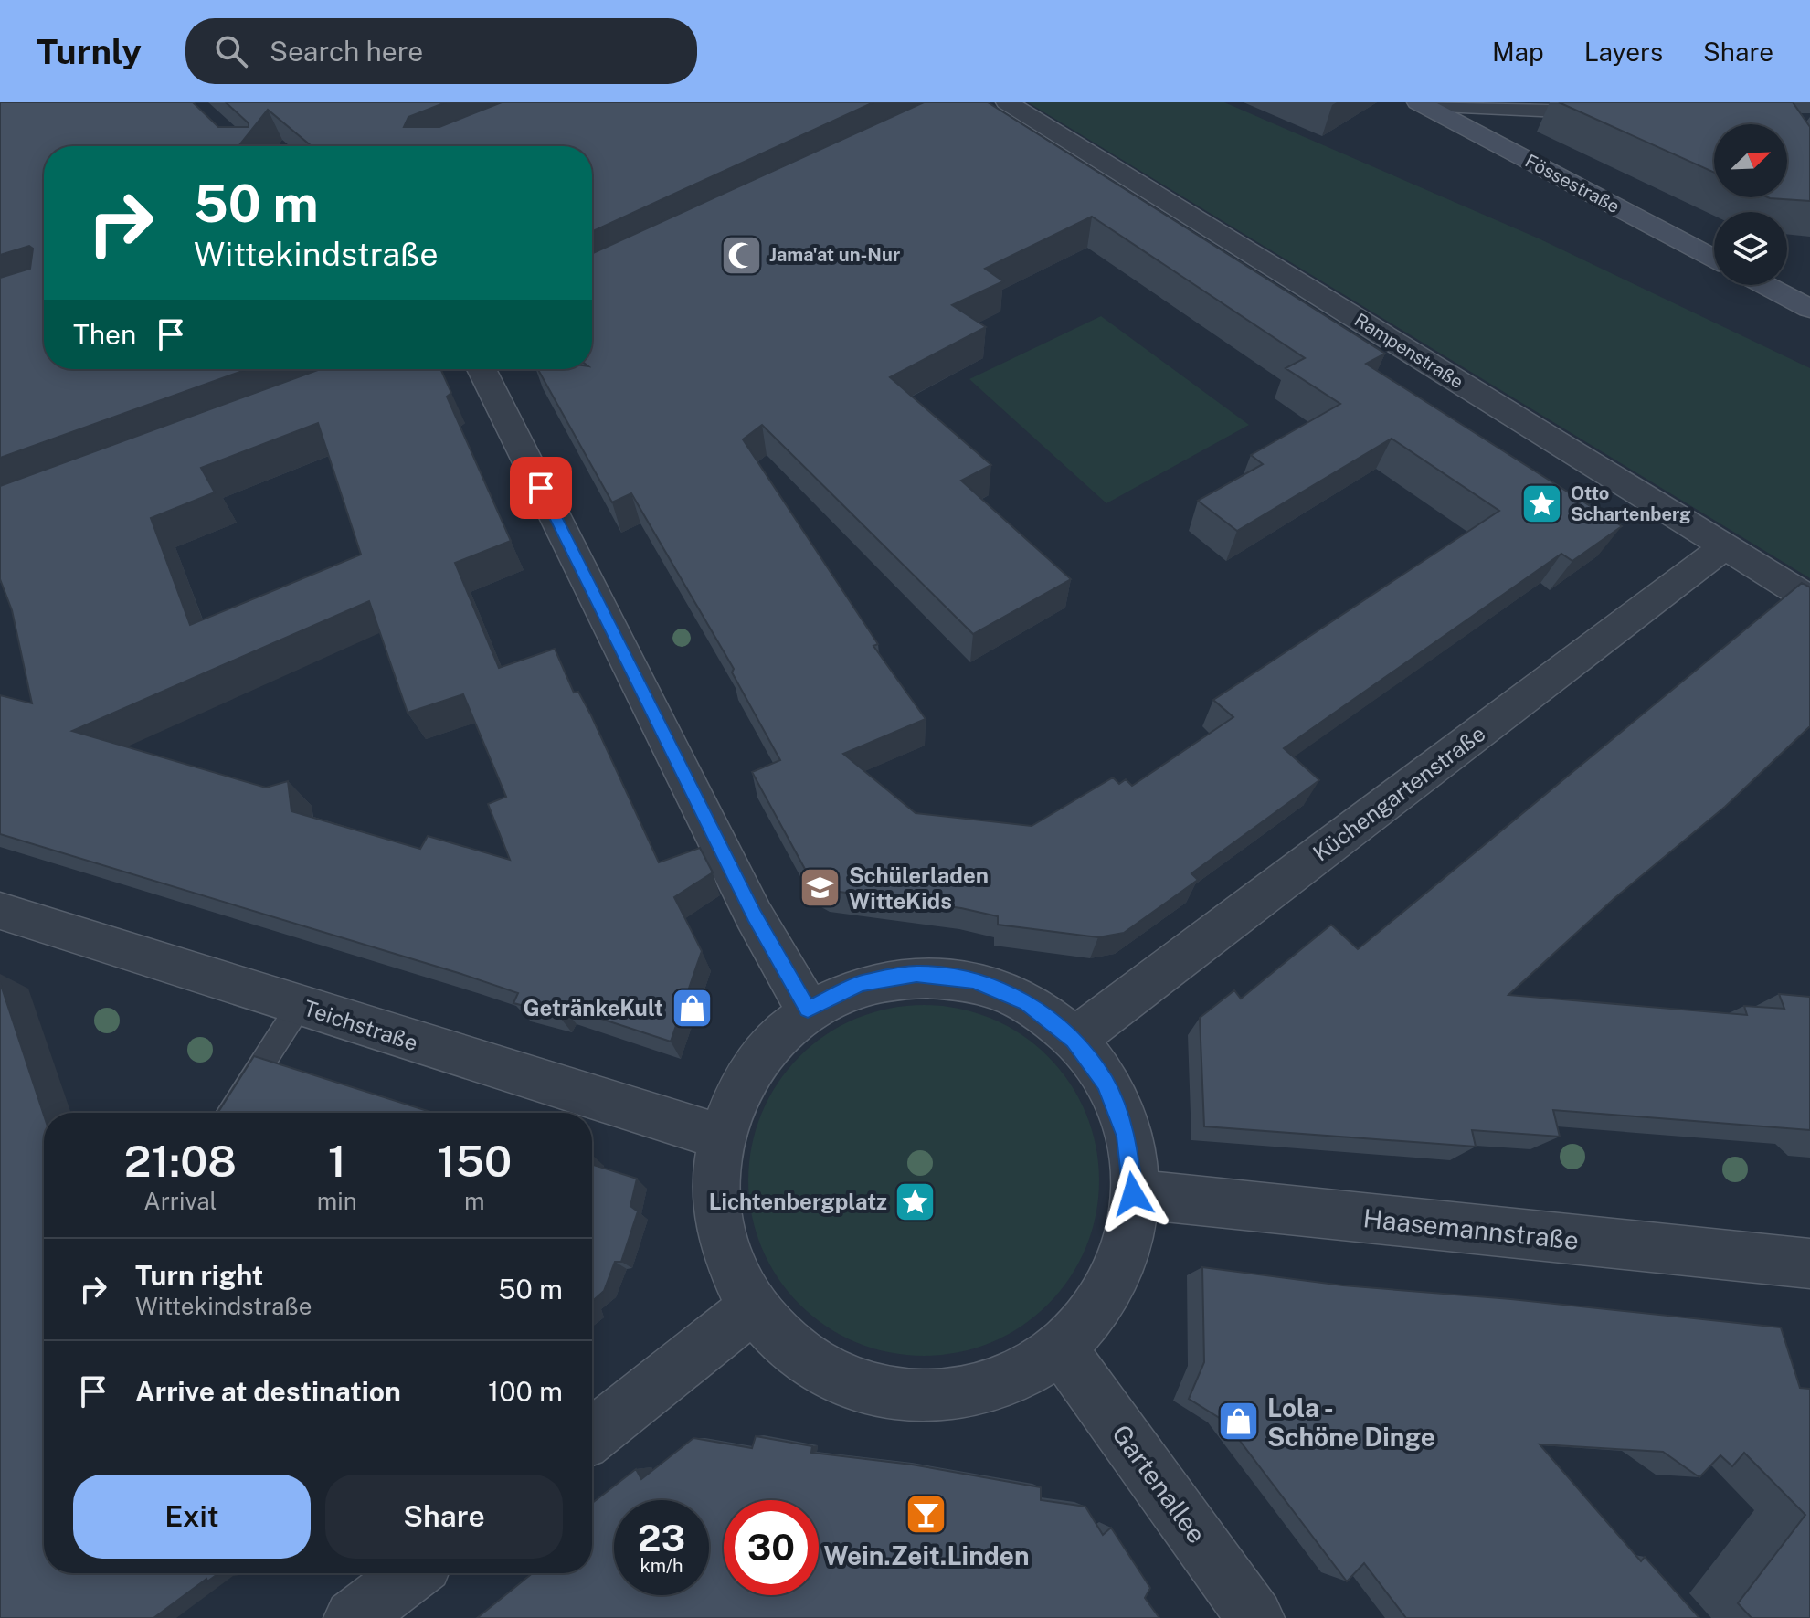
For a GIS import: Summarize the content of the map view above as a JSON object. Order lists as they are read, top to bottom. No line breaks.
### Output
{"streets":{"street":["Fössestraße","Rampenstraße","Küchengartenstraße","Teichstraße","Haasemannstraße","Gartenallee"]},"crossings":[["Rampenstraße","Küchengartenstraße"]],"places":{"mosque":["Jama'at un-Nur"],"place":["Otto Schartenberg","Lichtenbergplatz"],"school or university":["Schülerladen WitteKids"],"shop":["GetränkeKult","Lola - Schöne Dinge"],"bar":["Wein.Zeit.Linden"]},"north":"top right","page":{"header":"Turnly","search":"Search here","nav":["Map","Layers","Share"],"turn":["50 m","Wittekindstraße"],"then":"Then","eta":["21:08","Arrival","1","min","150","m"],"list":[{"name":"Turn right","note":"Wittekindstraße","value":"50 m"},{"name":"Arrive at destination","value":"100 m"}],"buttons":["Exit","Share"],"speed":"23 km/h","limit":"30"}}
